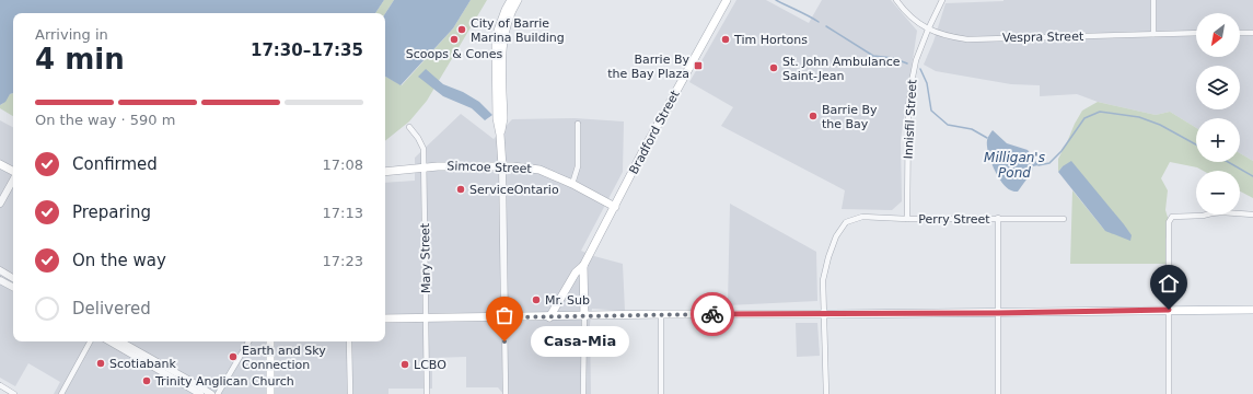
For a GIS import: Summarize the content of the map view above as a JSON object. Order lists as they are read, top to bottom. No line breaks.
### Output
{"streets":{"main road":["Bradford Street","Simcoe Street"],"street":["Vespra Street","Innisfil Street","Perry Street","Mary Street"]},"crossings":[["Vespra Street","Innisfil Street"],["Innisfil Street","Perry Street"],["Bradford Street","Simcoe Street"],["Simcoe Street","Mary Street"]],"water":["Milligan's Pond"],"places":{"other":["City of Barrie Marina Building","Scoops & Cones","Tim Hortons","St. John Ambulance Saint-Jean","Barrie By the Bay","ServiceOntario","Mr. Sub","Casa-Mia","Earth and Sky Connection","Scotiabank","LCBO","Trinity Anglican Church"],"transit":["Barrie By the Bay Plaza"]},"north":"bottom left","page":{"map_buttons":["+","−"],"heading":["4 min","Arriving in","17:30–17:35"],"bar":"On the way · 590 m","list":[["Confirmed","17:08"],["Preparing","17:13"],["On the way","17:23"],"Delivered"],"bubble":"Casa-Mia"}}
